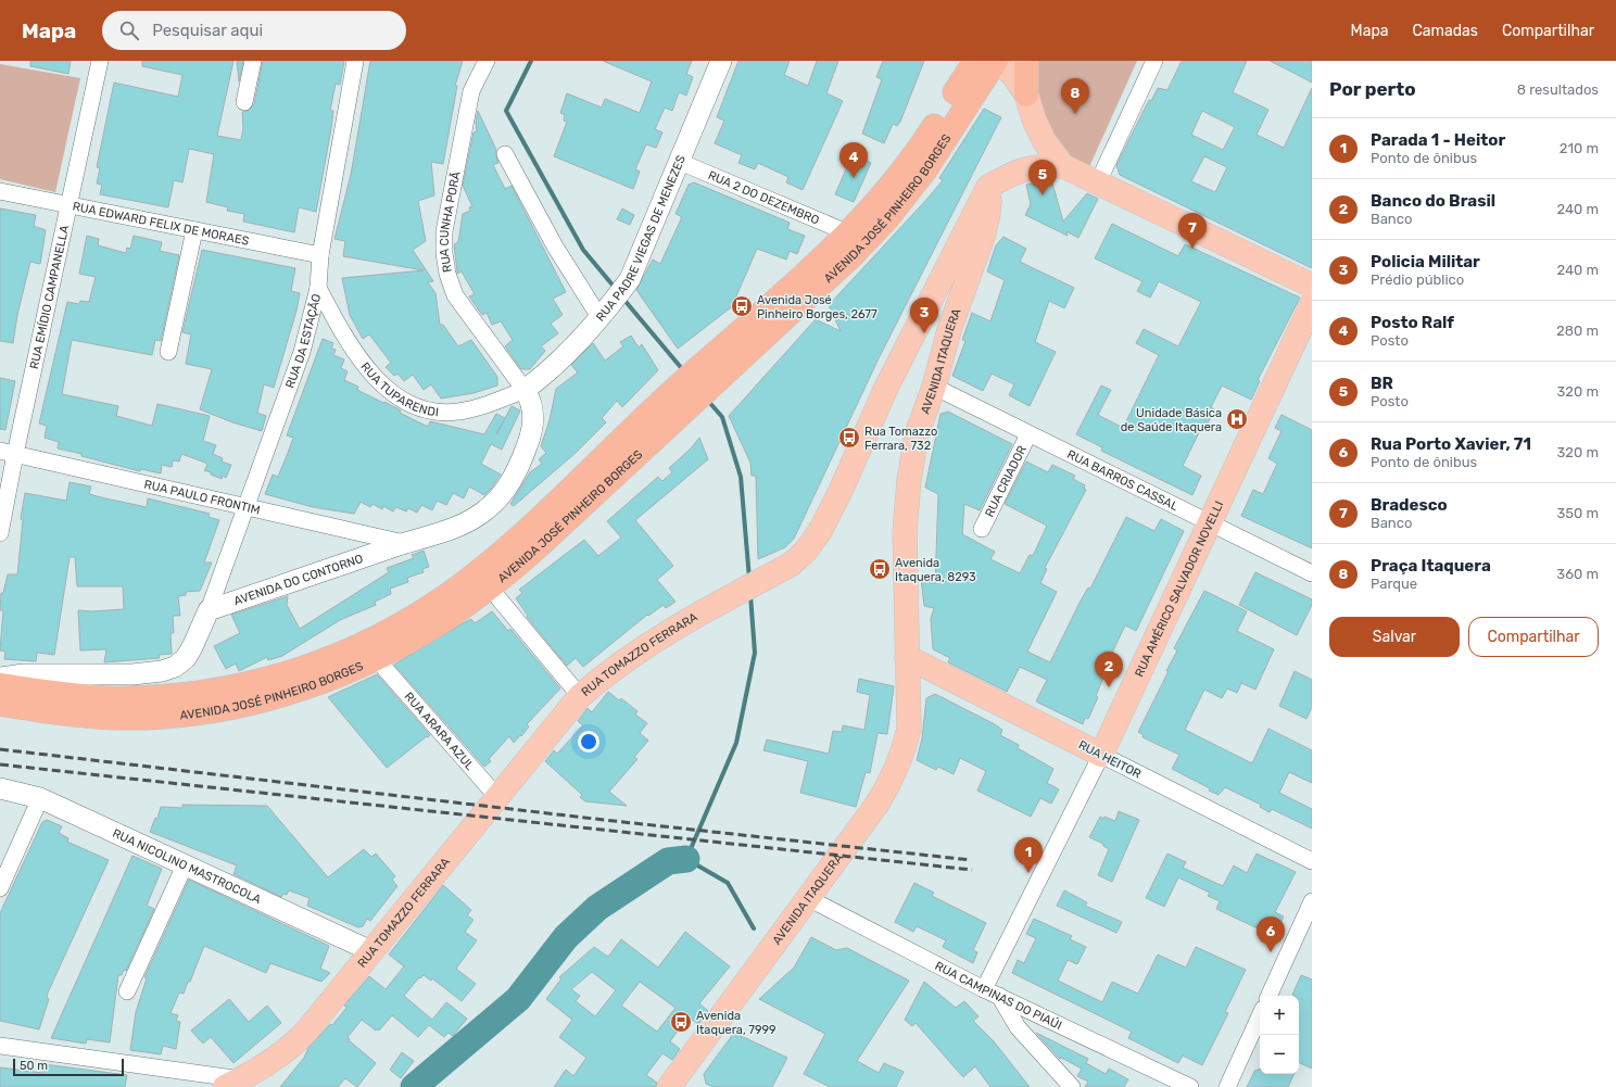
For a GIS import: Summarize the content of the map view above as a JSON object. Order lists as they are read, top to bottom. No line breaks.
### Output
{"streets":{"highway":["AVENIDA JOSÉ PINHEIRO BORGES"],"main road":["AVENIDA ITAQUERA","RUA AMÉRICO SALVADOR NOVELLI","RUA TOMAZZO FERRARA","RUA HEITOR"],"street":["RUA 2 DO DEZEMBRO","RUA CUNHA PORÃ","RUA EDWARD FELIX DE MORAES","RUA PADRE VIEGAS DE MENEZES","RUA EMÍDIO CAMPANELLA","RUA DA ESTAÇÃO","RUA TUPARENDI","RUA BARROS CASSAL","RUA CRIADOR","RUA PAULO FRONTIM","AVENIDA DO CONTORNO","RUA ARARA AZUL","RUA NICOLINO MASTROCOLA","RUA CAMPINAS DO PIAÚI"]},"crossings":[["RUA 2 DO DEZEMBRO","AVENIDA JOSÉ PINHEIRO BORGES"],["RUA 2 DO DEZEMBRO","RUA PADRE VIEGAS DE MENEZES"],["RUA CUNHA PORÃ","RUA PADRE VIEGAS DE MENEZES"],["RUA CUNHA PORÃ","RUA TUPARENDI"],["RUA CUNHA PORÃ","AVENIDA DO CONTORNO"],["RUA EDWARD FELIX DE MORAES","RUA EMÍDIO CAMPANELLA"],["RUA EDWARD FELIX DE MORAES","RUA DA ESTAÇÃO"],["RUA PADRE VIEGAS DE MENEZES","RUA TUPARENDI"],["RUA PADRE VIEGAS DE MENEZES","AVENIDA DO CONTORNO"],["RUA EMÍDIO CAMPANELLA","RUA PAULO FRONTIM"],["RUA DA ESTAÇÃO","RUA TUPARENDI"],["RUA DA ESTAÇÃO","RUA PAULO FRONTIM"],["RUA DA ESTAÇÃO","AVENIDA DO CONTORNO"],["AVENIDA ITAQUERA","RUA BARROS CASSAL"],["AVENIDA ITAQUERA","RUA TOMAZZO FERRARA"],["AVENIDA ITAQUERA","RUA HEITOR"],["AVENIDA ITAQUERA","RUA CAMPINAS DO PIAÚI"],["RUA TUPARENDI","AVENIDA DO CONTORNO"],["RUA BARROS CASSAL","RUA CRIADOR"],["RUA BARROS CASSAL","RUA AMÉRICO SALVADOR NOVELLI"],["RUA PAULO FRONTIM","AVENIDA DO CONTORNO"],["RUA AMÉRICO SALVADOR NOVELLI","RUA HEITOR"],["RUA AMÉRICO SALVADOR NOVELLI","RUA CAMPINAS DO PIAÚI"],["RUA TOMAZZO FERRARA","RUA ARARA AZUL"],["RUA TOMAZZO FERRARA","RUA NICOLINO MASTROCOLA"]],"places":{"bus stop":["Avenida José Pinheiro Borges, 2677","Rua Tomazzo Ferrara, 732","Avenida Itaquera, 8293","Avenida Itaquera, 7999"],"hospital":["Unidade Básica de Saúde Itaquera"]},"scale_bar":"50 m","page":{"header":"Mapa","search":"Pesquisar aqui","nav":["Mapa","Camadas","Compartilhar"],"heading":["Por perto","8 resultados"],"pins":["8","4","5","7","3","2","1","6"],"list":[{"mark":"1","name":"Parada 1 - Heitor","note":"Ponto de ônibus","value":"210 m"},{"mark":"2","name":"Banco do Brasil","note":"Banco","value":"240 m"},{"mark":"3","name":"Policia Militar","note":"Prédio público","value":"240 m"},{"mark":"4","name":"Posto Ralf","note":"Posto","value":"280 m"},{"mark":"5","name":"BR","note":"Posto","value":"320 m"},{"mark":"6","name":"Rua Porto Xavier, 71","note":"Ponto de ônibus","value":"320 m"},{"mark":"7","name":"Bradesco","note":"Banco","value":"350 m"},{"mark":"8","name":"Praça Itaquera","note":"Parque","value":"360 m"}],"buttons":["Salvar","Compartilhar"],"map_buttons":["+","−"],"scale":"50 m"}}
